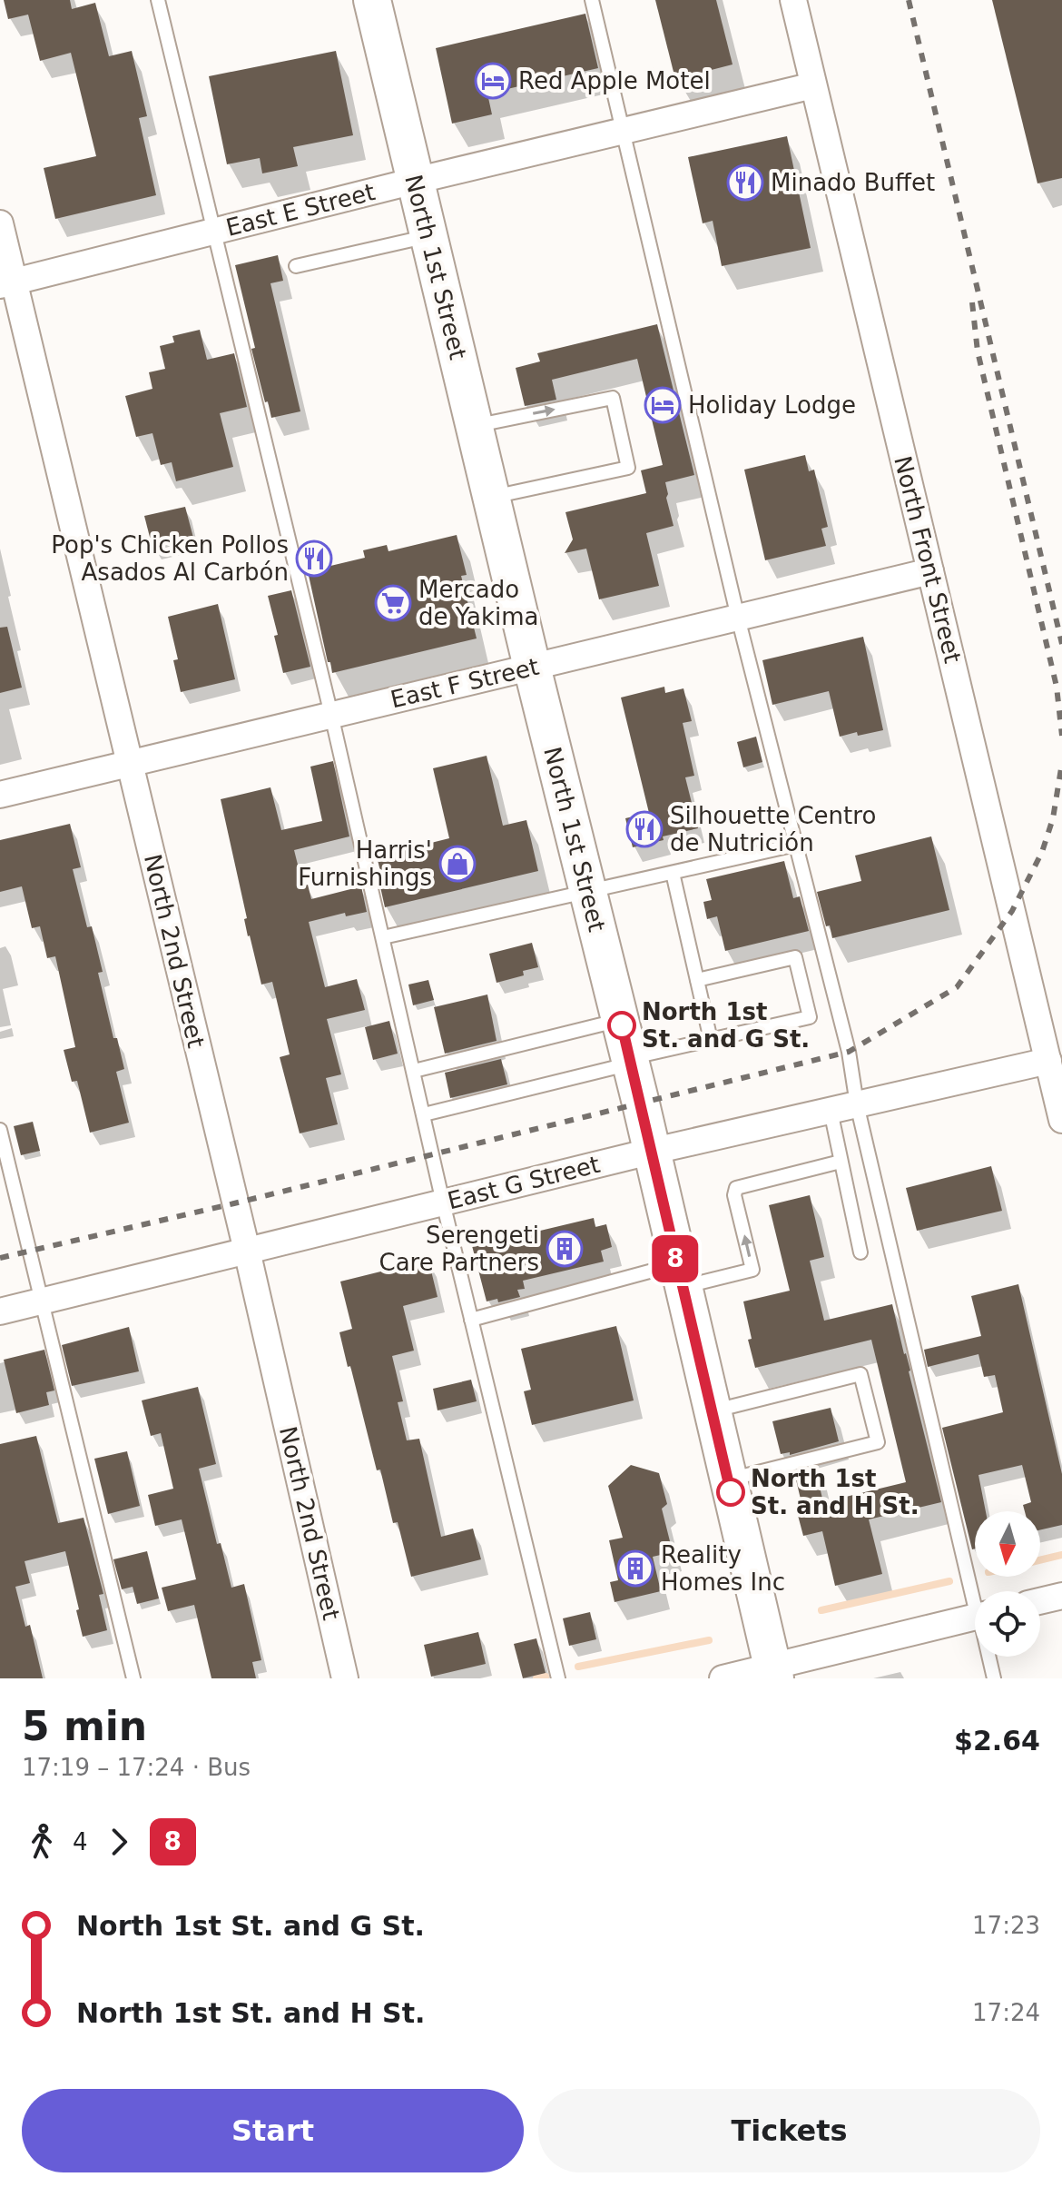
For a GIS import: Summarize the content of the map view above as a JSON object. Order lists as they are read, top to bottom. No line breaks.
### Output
{"streets":{"main road":["North 1st Street"],"street":["East E Street","North Front Street","East F Street","North 2nd Street","East G Street"]},"crossings":[["East E Street","North 1st Street"],["East E Street","North Front Street"],["East E Street","North 2nd Street"],["North 1st Street","East F Street"],["North 1st Street","East G Street"],["North Front Street","East F Street"],["North Front Street","East G Street"],["East F Street","North 2nd Street"],["North 2nd Street","East G Street"]],"places":{"hotel":["Red Apple Motel","Holiday Lodge"],"restaurant":["Minado Buffet","Pop's Chicken Pollos Asados Al Carbón","Silhouette Centro de Nutrición"],"supermarket":["Mercado de Yakima"],"shop":["Harris' Furnishings"],"other":["North 1st St. and G St.","North 1st St. and H St."],"building":["Serengeti Care Partners","Reality Homes Inc"]},"lines":["bus line 8"],"north":"bottom","page":{"on_map":"8","heading":["5 min","17:19 – 17:24 · Bus","$2.64"],"legs":["4","8"],"list":[{"name":"North 1st St. and G St.","value":"17:23"},{"name":"North 1st St. and H St.","value":"17:24"}],"buttons":["Start","Tickets"]}}
